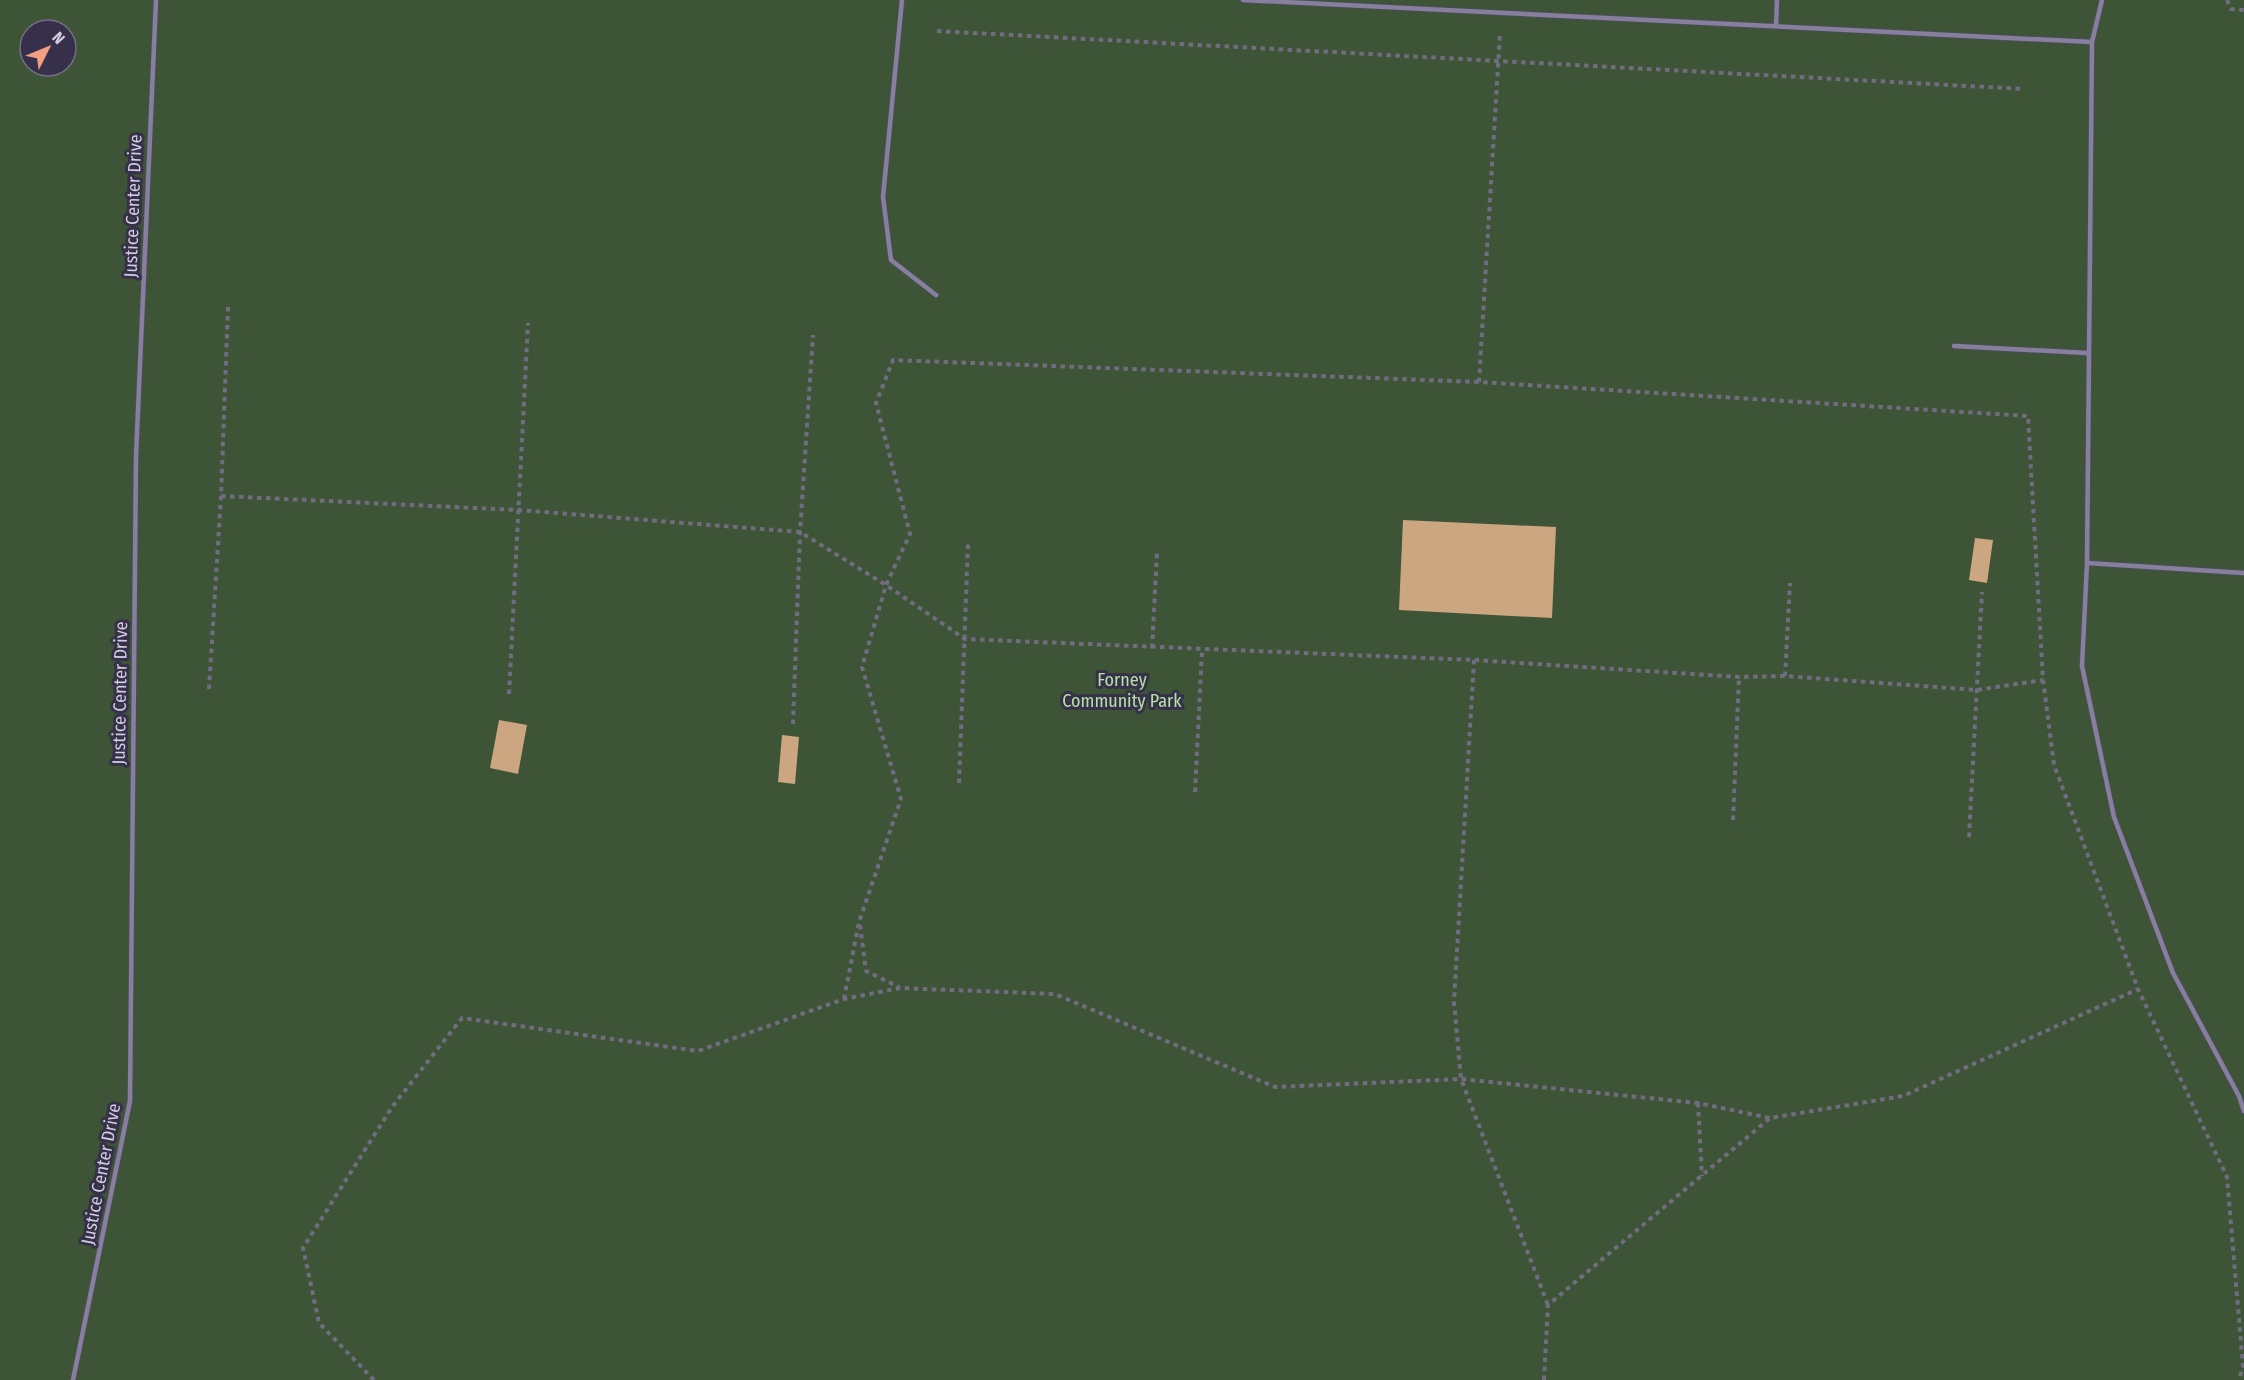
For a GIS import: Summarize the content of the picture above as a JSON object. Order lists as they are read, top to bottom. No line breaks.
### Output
{"streets":{"lane":["Justice Center Drive"]},"parks":["Forney Community Park"],"north":"top right"}
